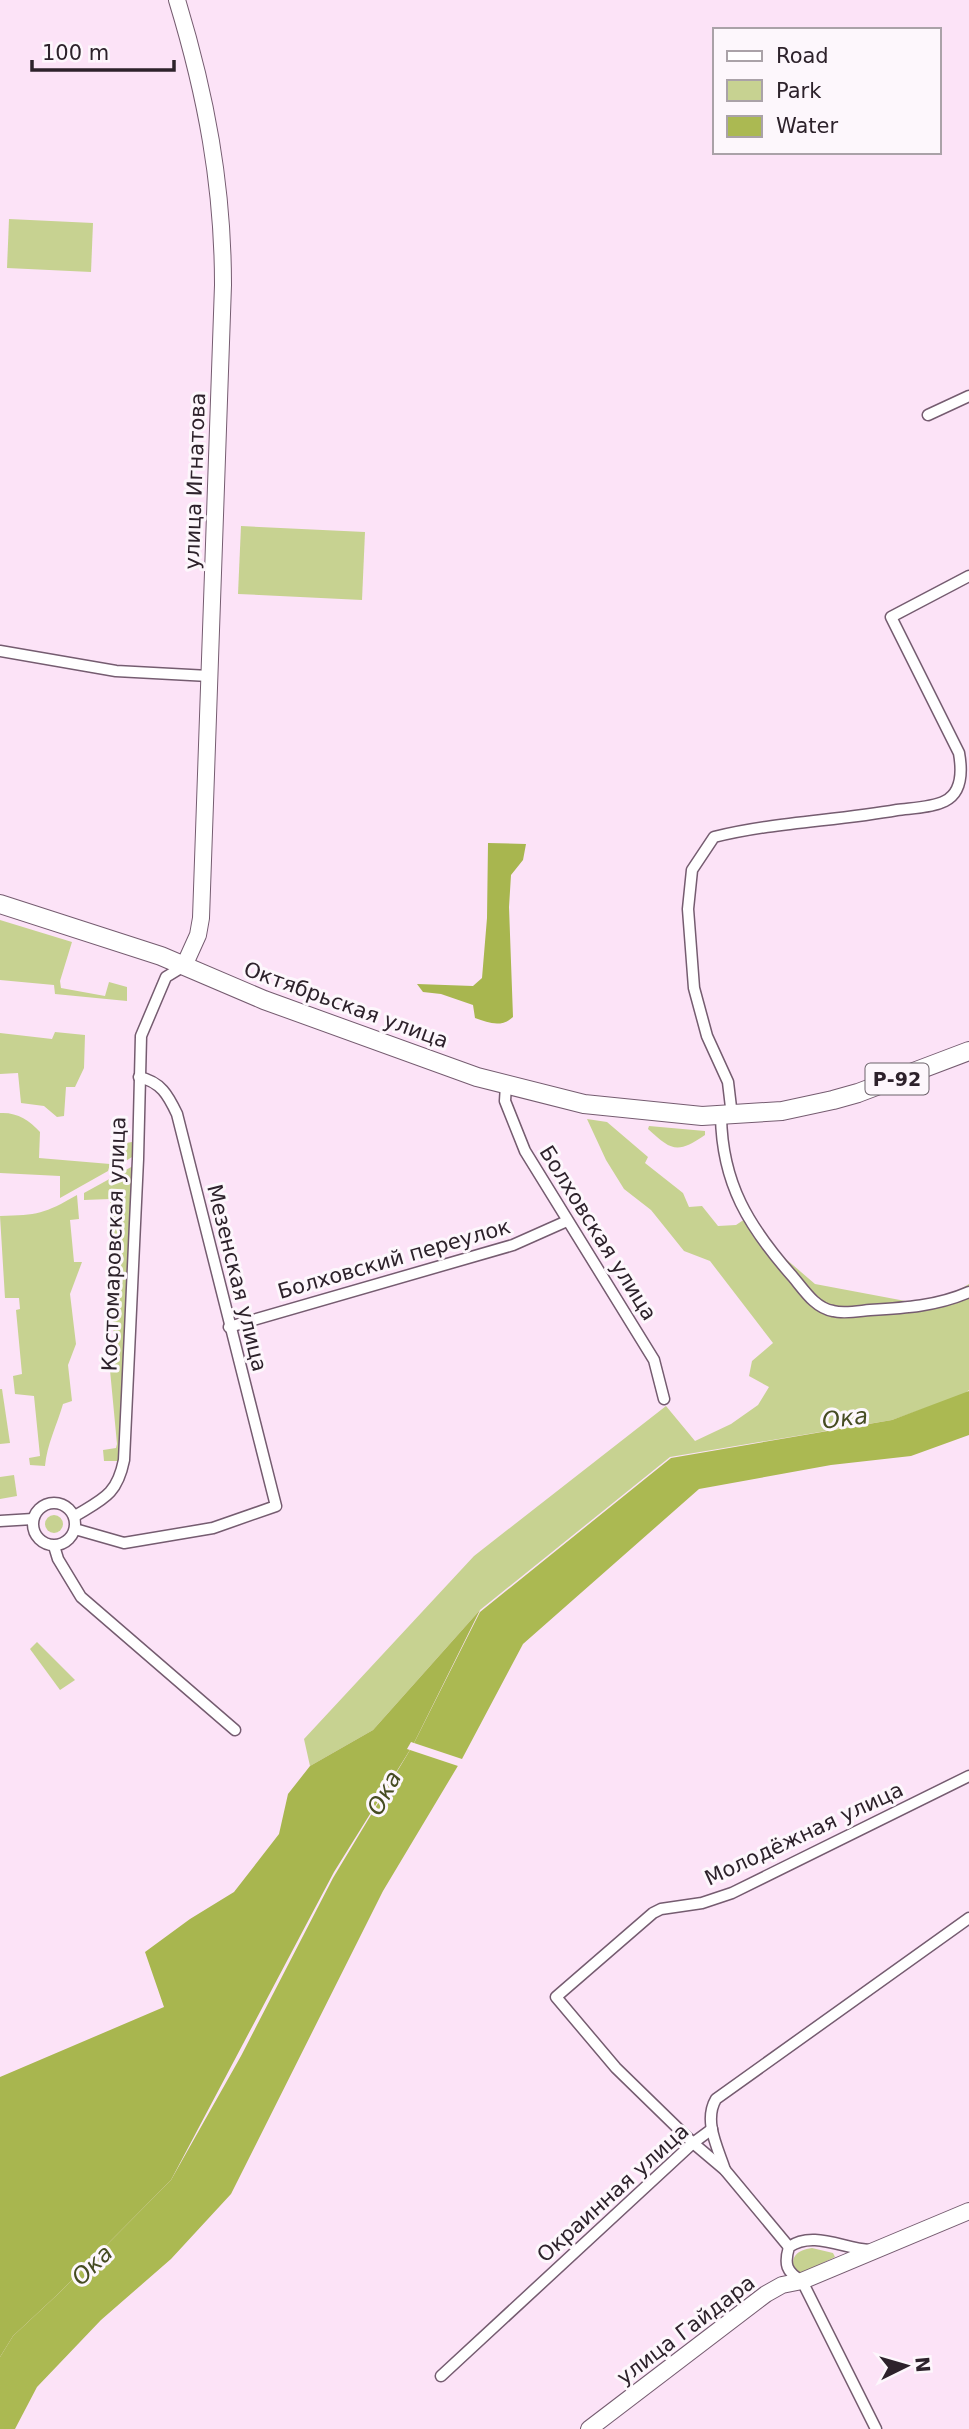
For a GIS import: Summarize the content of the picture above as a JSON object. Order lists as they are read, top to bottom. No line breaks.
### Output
{"streets":{"main road":["улица Игнатова","Октябрьская улица","Р-92","улица Гайдара"],"street":["Болховская улица","Костомаровская улица","Болховский переулок","Мезенская улица","Молодёжная улица","Окраинная улица"]},"crossings":[["улица Игнатова","Октябрьская улица"],["улица Игнатова","Костомаровская улица"],["Октябрьская улица","Р-92"],["Октябрьская улица","Болховская улица"],["Октябрьская улица","Костомаровская улица"],["Болховская улица","Болховский переулок"],["Костомаровская улица","Мезенская улица"],["Болховский переулок","Мезенская улица"],["Молодёжная улица","Окраинная улица"]],"water":["Ока"],"legend":["Road","Park","Water"],"scale_bar":"100 m","north":"right"}
